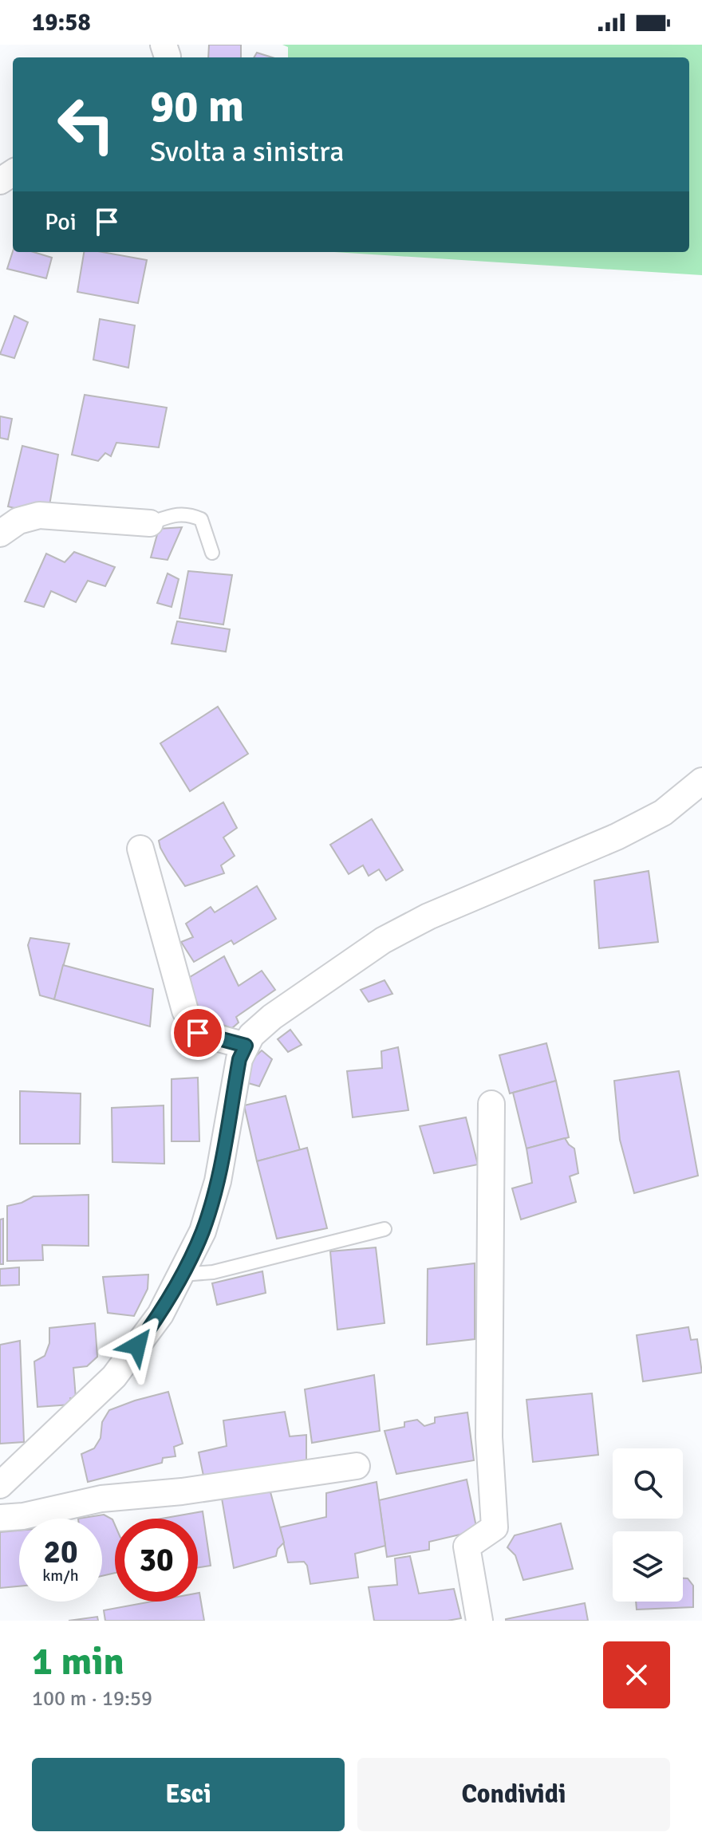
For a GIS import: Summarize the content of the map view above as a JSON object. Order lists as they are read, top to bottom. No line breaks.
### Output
{"page":{"status":"19:58","turn":["90 m","Svolta a sinistra"],"then":"Poi","speed":"20 km/h","limit":"30","heading":["1 min","100 m · 19:59"],"buttons":["Esci","Condividi"]}}
